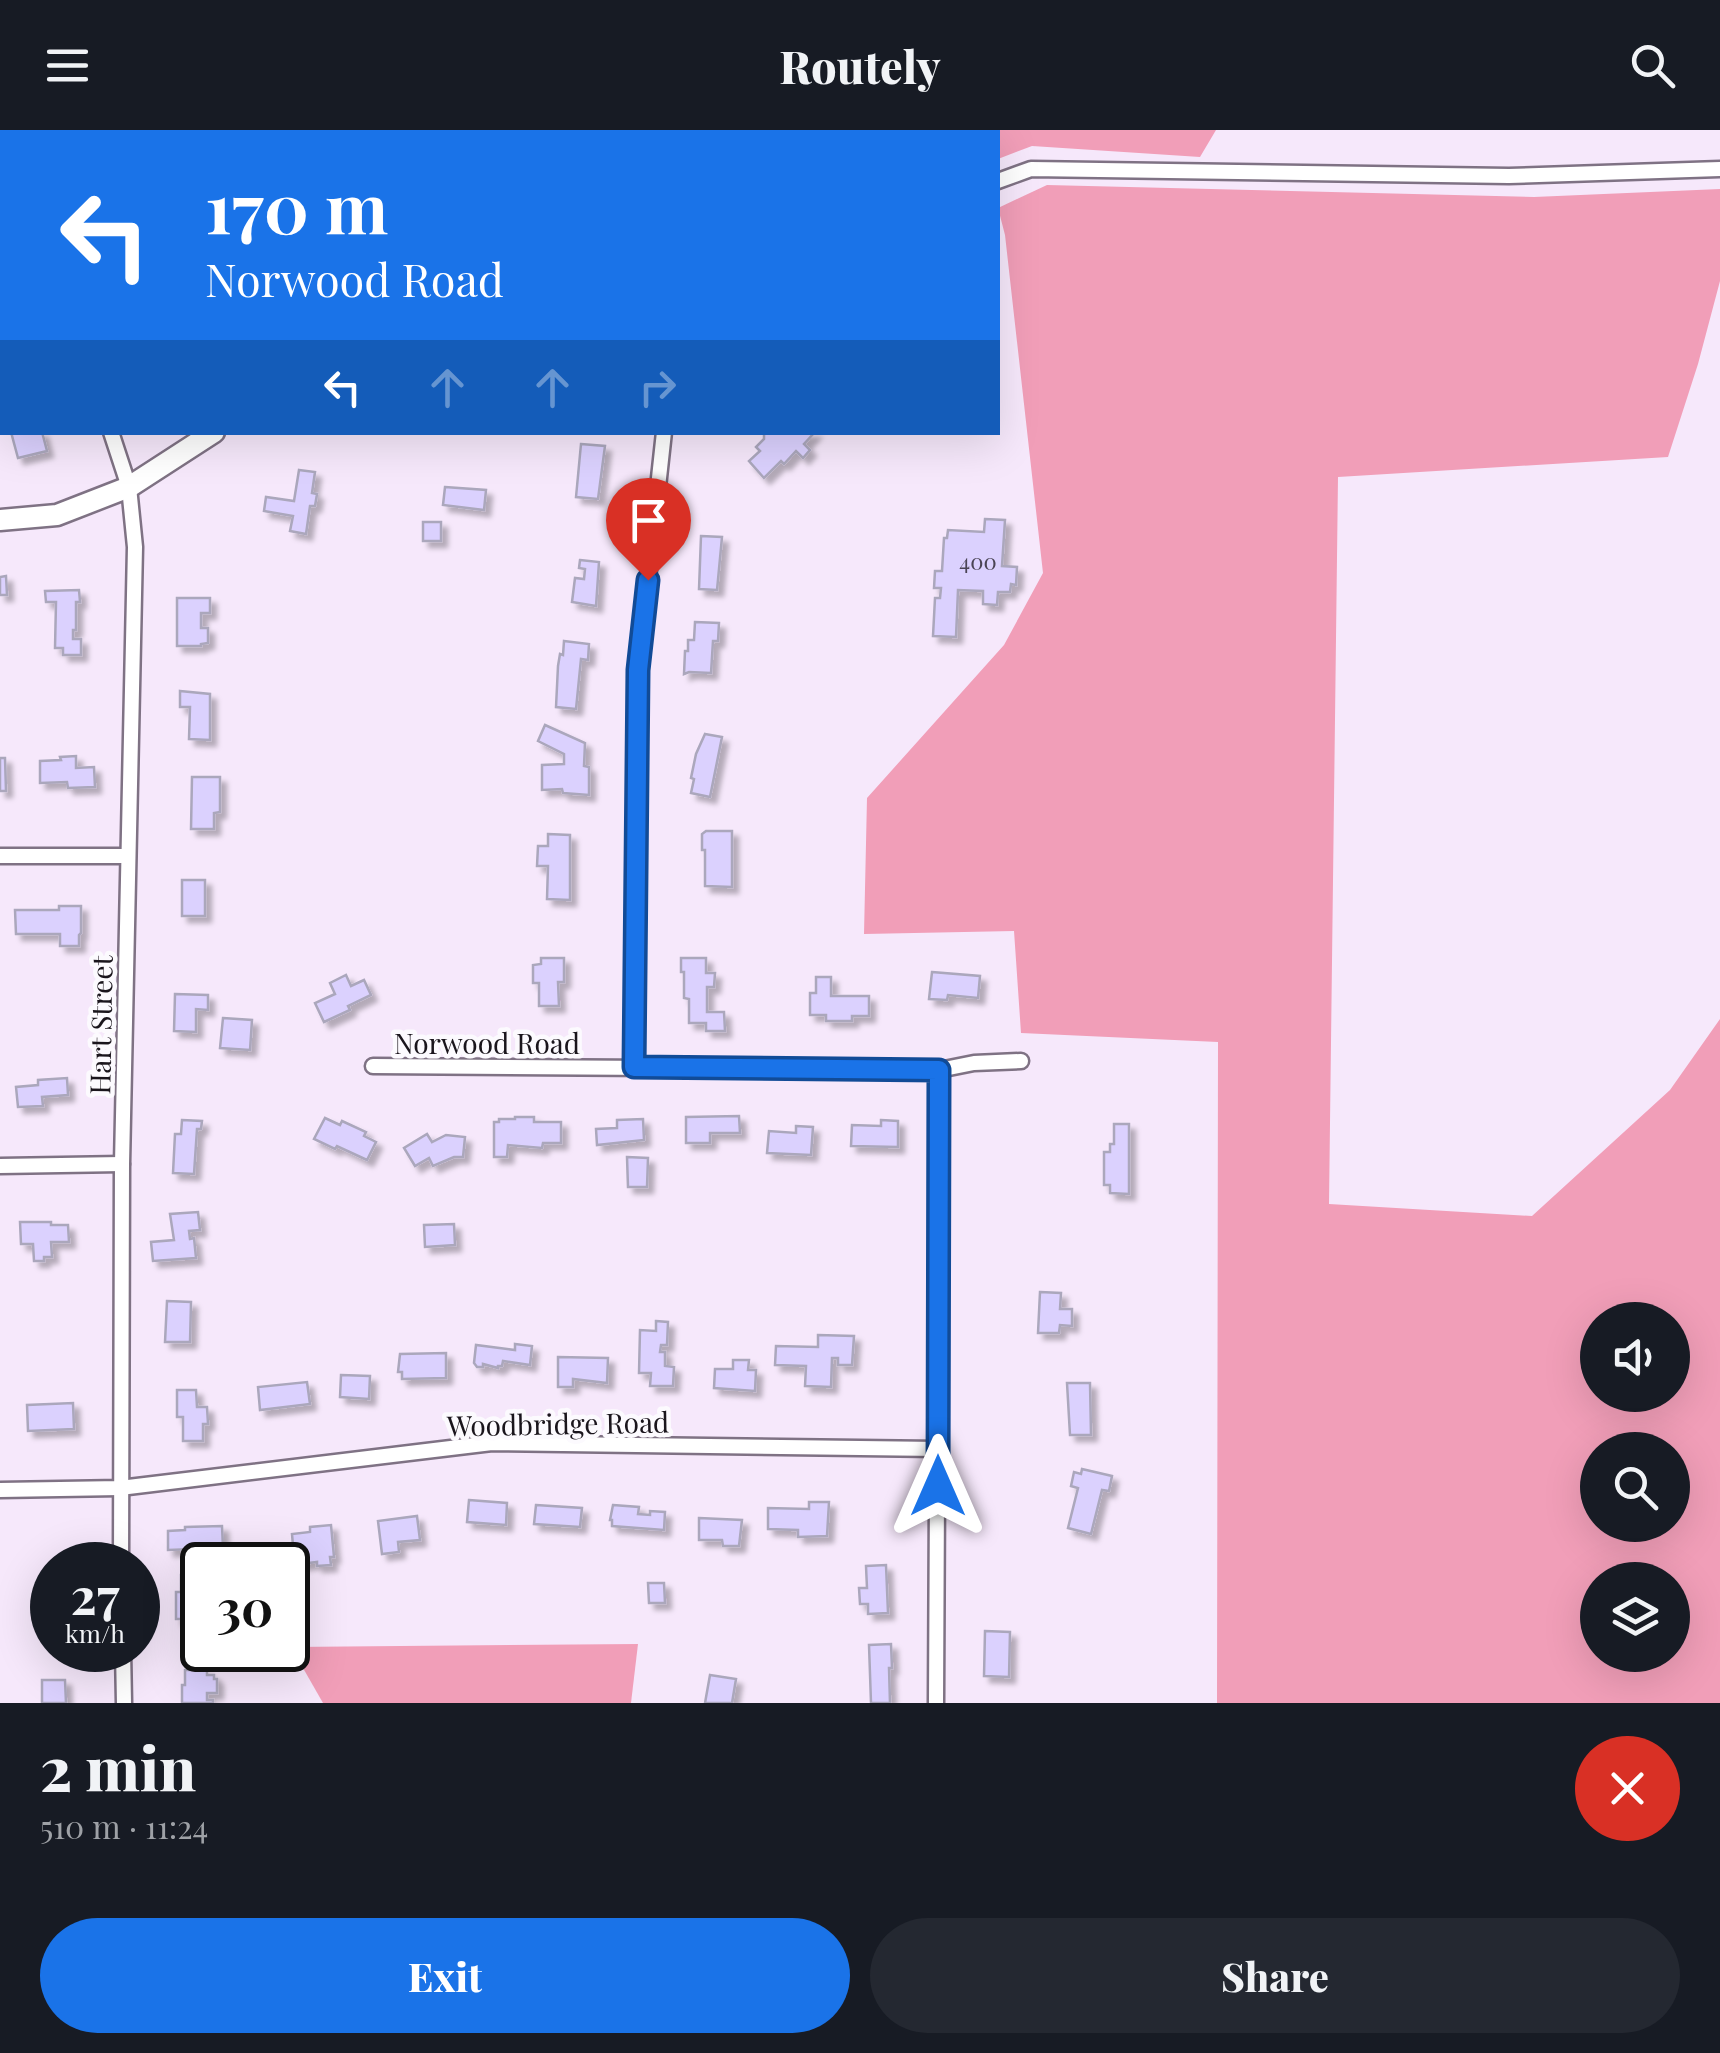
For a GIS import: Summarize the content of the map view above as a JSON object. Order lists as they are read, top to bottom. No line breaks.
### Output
{"streets":{"street":["Hart Street","Norwood Road","Woodbridge Road"]},"crossings":[["Hart Street","Woodbridge Road"]],"house_numbers":["400"],"page":{"header":"Routely","turn":["170 m","Norwood Road"],"speed":"27 km/h","limit":"30","heading":["2 min","510 m · 11:24"],"buttons":["Exit","Share"]}}
